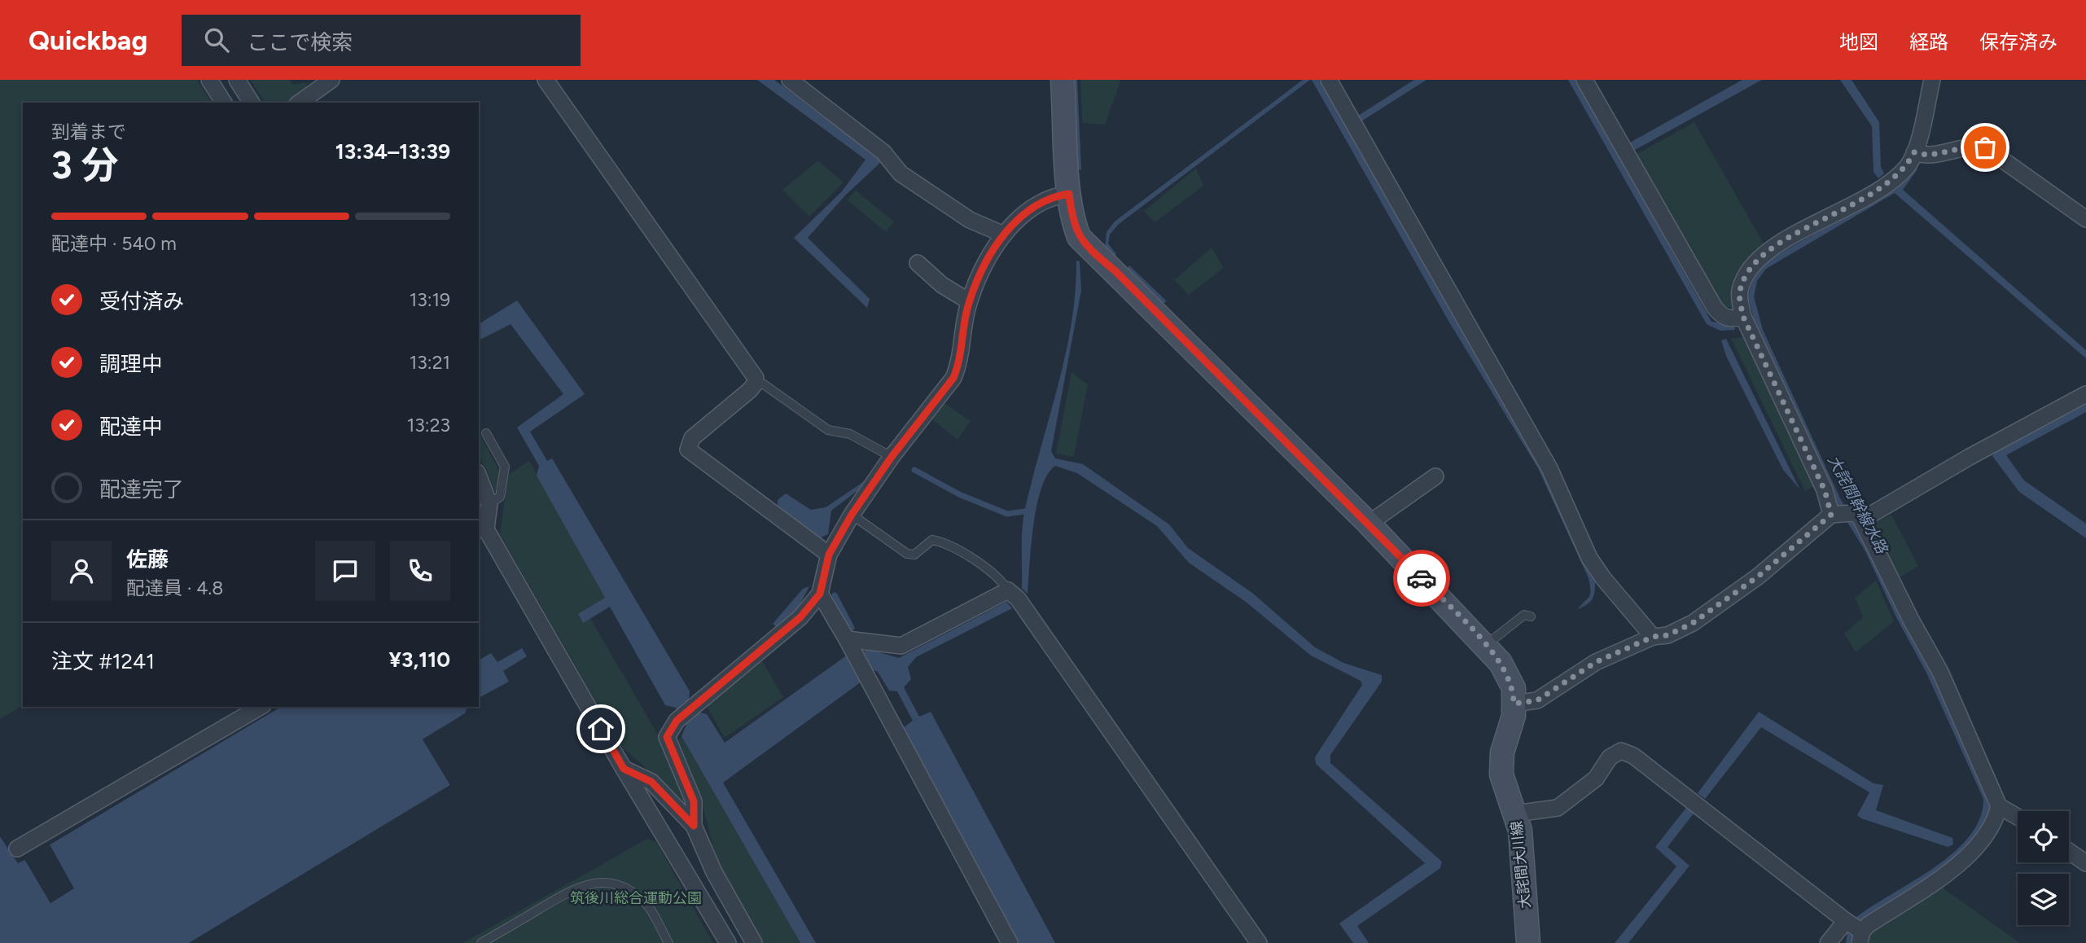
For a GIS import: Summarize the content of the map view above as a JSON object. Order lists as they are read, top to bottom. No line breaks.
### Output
{"streets":{"main road":["大詫間大川線"]},"water":["大詫間幹線水路"],"parks":["筑後川総合運動公園"],"page":{"header":"Quickbag","search":"ここで検索","nav":["地図","経路","保存済み"],"heading":["3 分","到着まで","13:34–13:39"],"panel":["佐藤","配達員 · 4.8","注文 #1241","¥3,110"],"bar":"配達中 · 540 m","list":[["受付済み","13:19"],["調理中","13:21"],["配達中","13:23"],"配達完了"]}}
